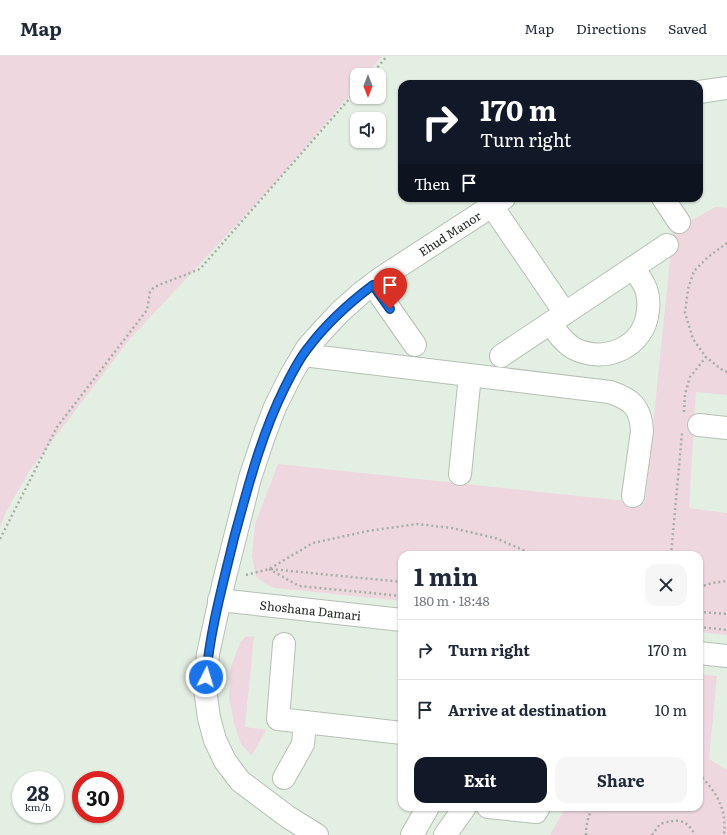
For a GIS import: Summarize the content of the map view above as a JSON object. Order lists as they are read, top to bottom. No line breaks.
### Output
{"streets":{"street":["Ehud Manor","Shoshana Damari"]},"crossings":[["Ehud Manor","Shoshana Damari"]],"north":"bottom","page":{"header":"Map","nav":["Map","Directions","Saved"],"turn":["170 m","Turn right"],"then":"Then","heading":["1 min","180 m · 18:48"],"list":[{"name":"Turn right","value":"170 m"},{"name":"Arrive at destination","value":"10 m"}],"buttons":["Exit","Share"],"speed":"28 km/h","limit":"30"}}
